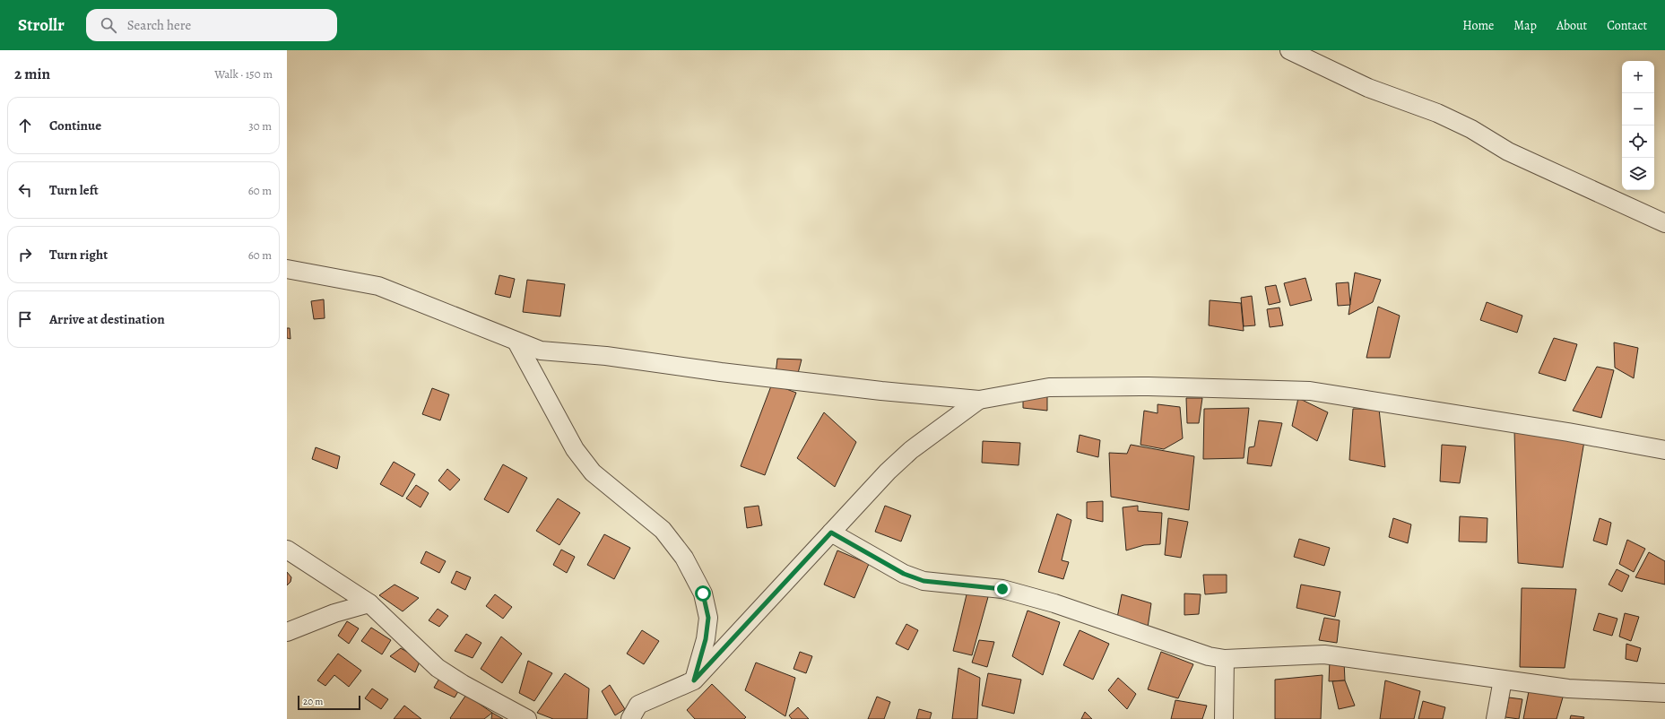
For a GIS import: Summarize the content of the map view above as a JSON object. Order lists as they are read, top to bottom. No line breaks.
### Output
{"scale_bar":"20 m","page":{"header":"Strollr","search":"Search here","nav":["Home","Map","About","Contact"],"heading":["2 min","Walk · 150 m"],"map_buttons":["+","−"],"list":[["Continue","30 m"],["Turn left","60 m"],["Turn right","60 m"],"Arrive at destination"],"scale":"20 m"}}
